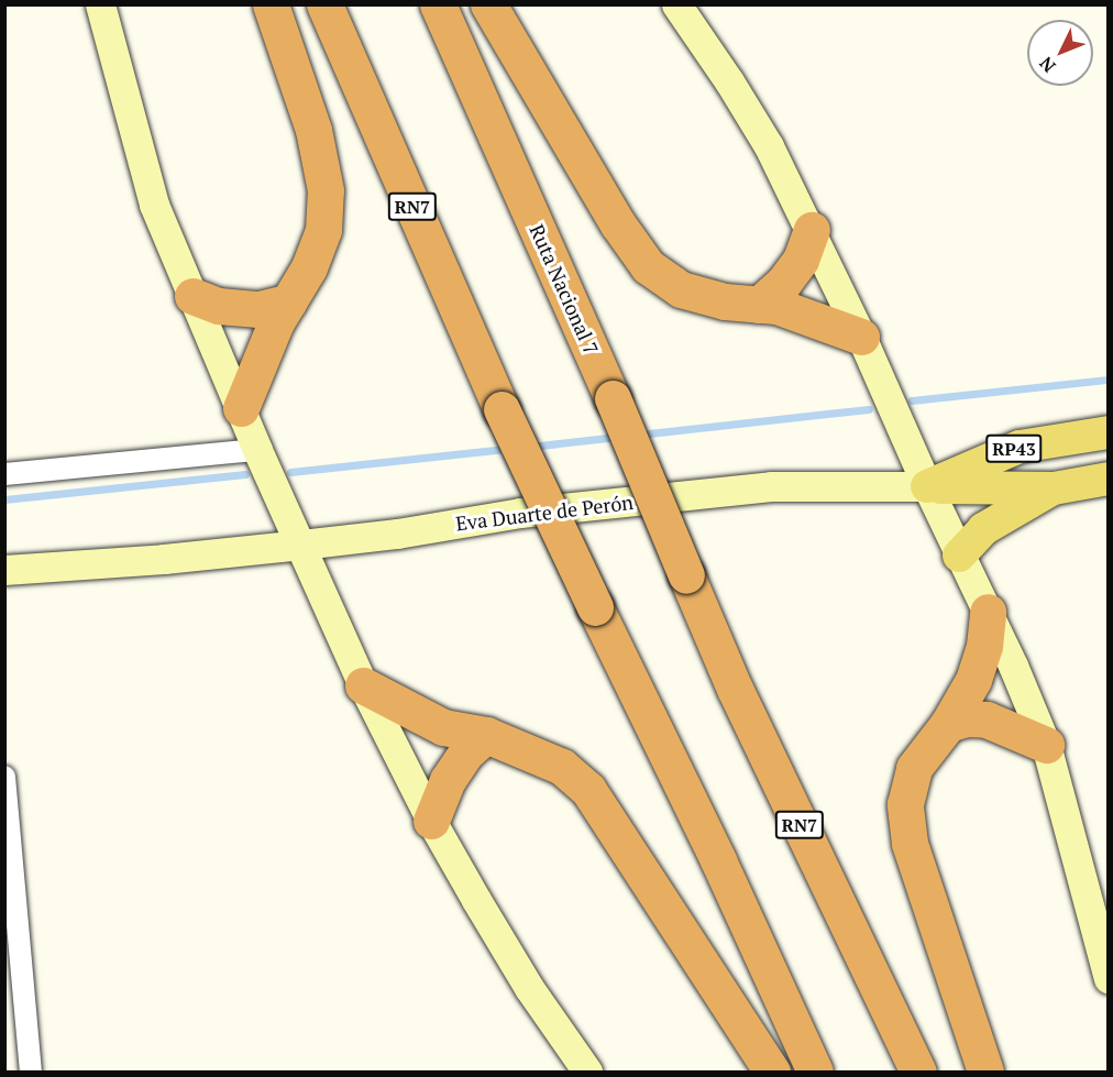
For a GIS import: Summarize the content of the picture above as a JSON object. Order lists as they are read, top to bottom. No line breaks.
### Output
{"streets":{"highway":["RN7","Ruta Nacional 7"],"main road":["RP43","Eva Duarte de Perón"]},"north":"bottom left"}
